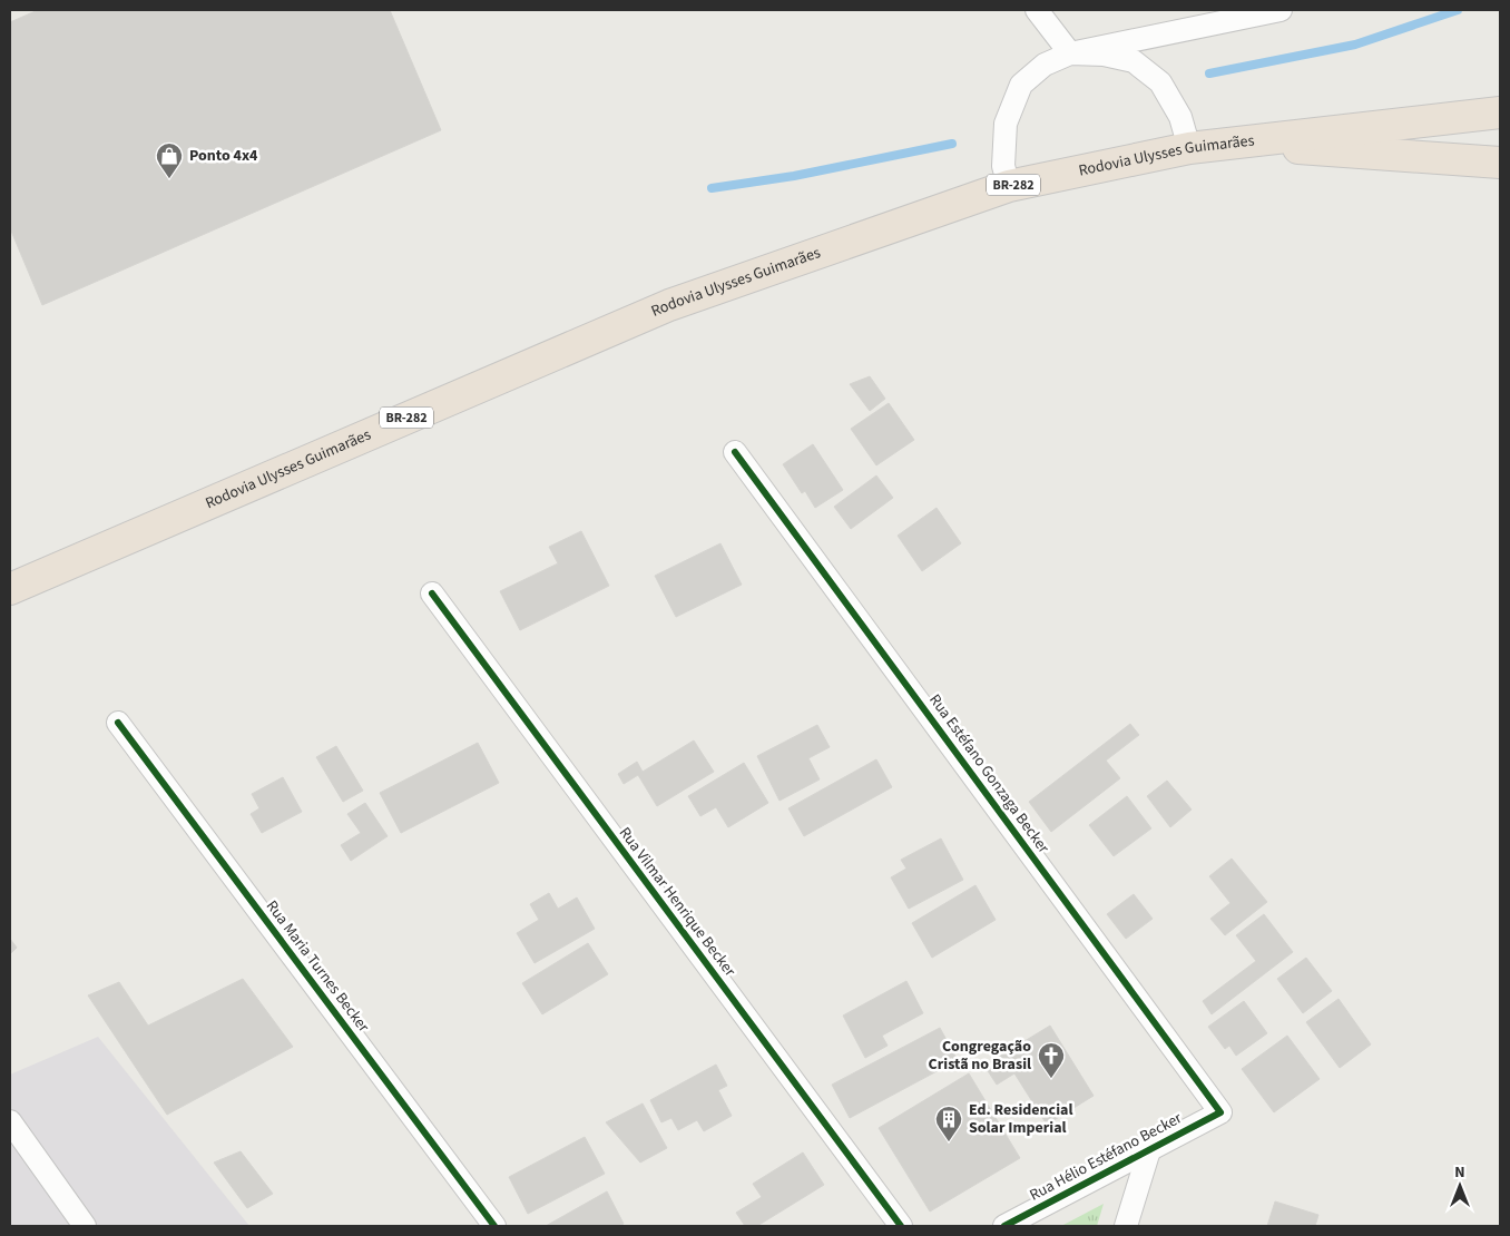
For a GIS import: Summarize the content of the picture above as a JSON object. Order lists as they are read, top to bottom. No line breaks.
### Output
{"streets":{"highway":["Rodovia Ulysses Guimarães","BR-282"],"street":["Rua Estéfano Gonzaga Becker","Rua Vilmar Henrique Becker","Rua Maria Turnes Becker","Rua Hélio Estéfano Becker"]},"crossings":[["Rua Estéfano Gonzaga Becker","Rua Hélio Estéfano Becker"]],"places":{"shop":["Ponto 4x4"],"church":["Congregação Cristã no Brasil"],"building":["Ed. Residencial Solar Imperial"]},"north":"top"}
